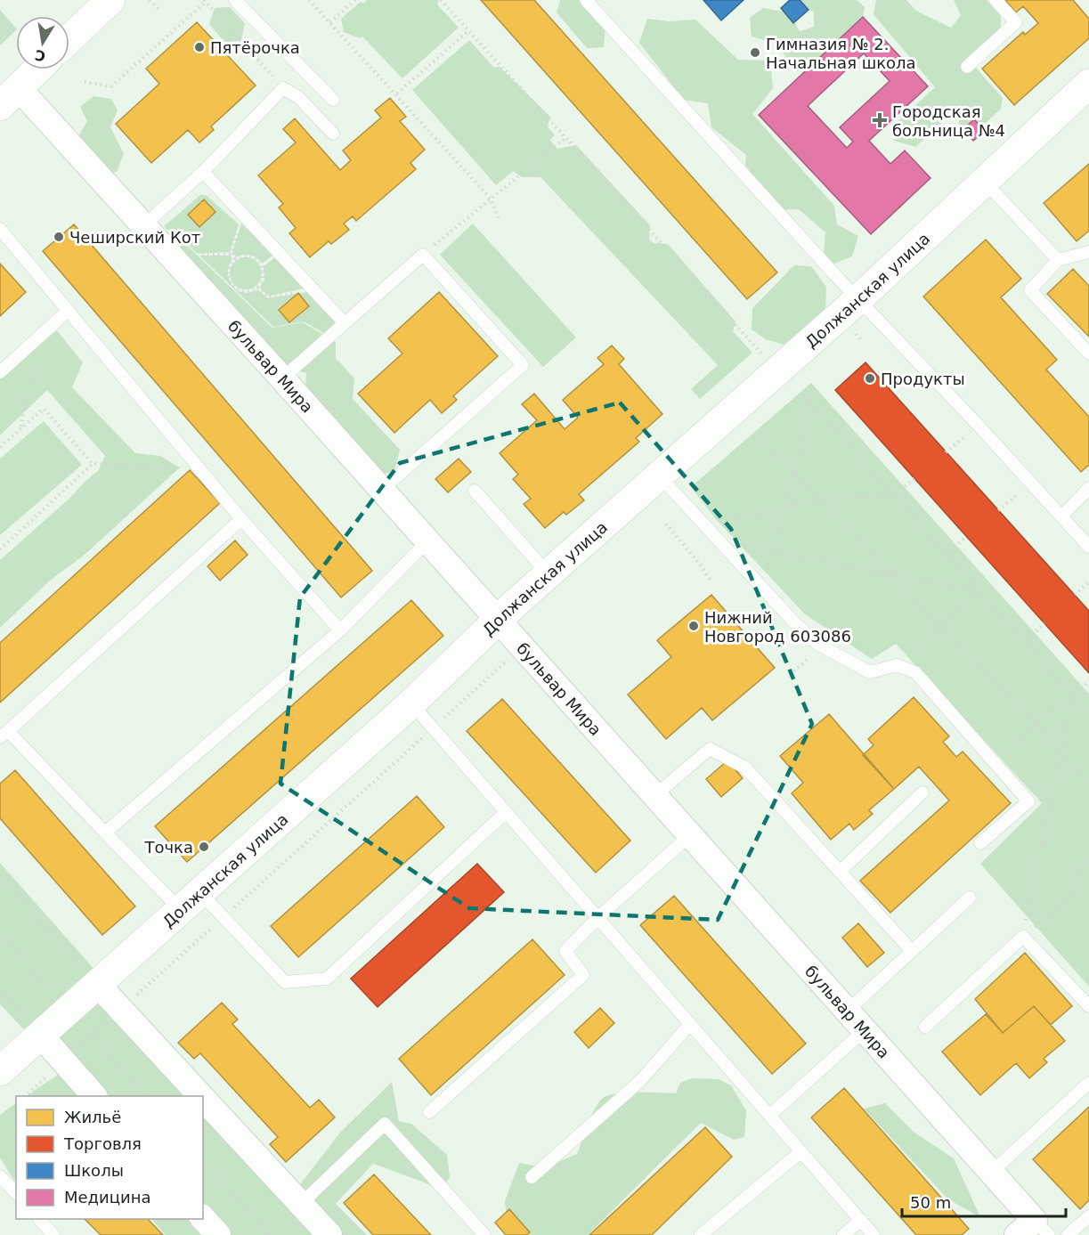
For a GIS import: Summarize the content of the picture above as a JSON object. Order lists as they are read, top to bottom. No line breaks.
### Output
{"streets":{"main road":["Должанская улица"],"street":["бульвар Мира"]},"crossings":[["Должанская улица","бульвар Мира"]],"places":{"other":["Пятёрочка","Гимназия № 2. Начальная школа","Чеширский Кот","Продукты","Нижний Новгород 603086","Точка"],"health":["Городская больница №4"]},"legend":["Жильё","Торговля","Школы","Медицина"],"scale_bar":"50 m","north":"bottom"}
